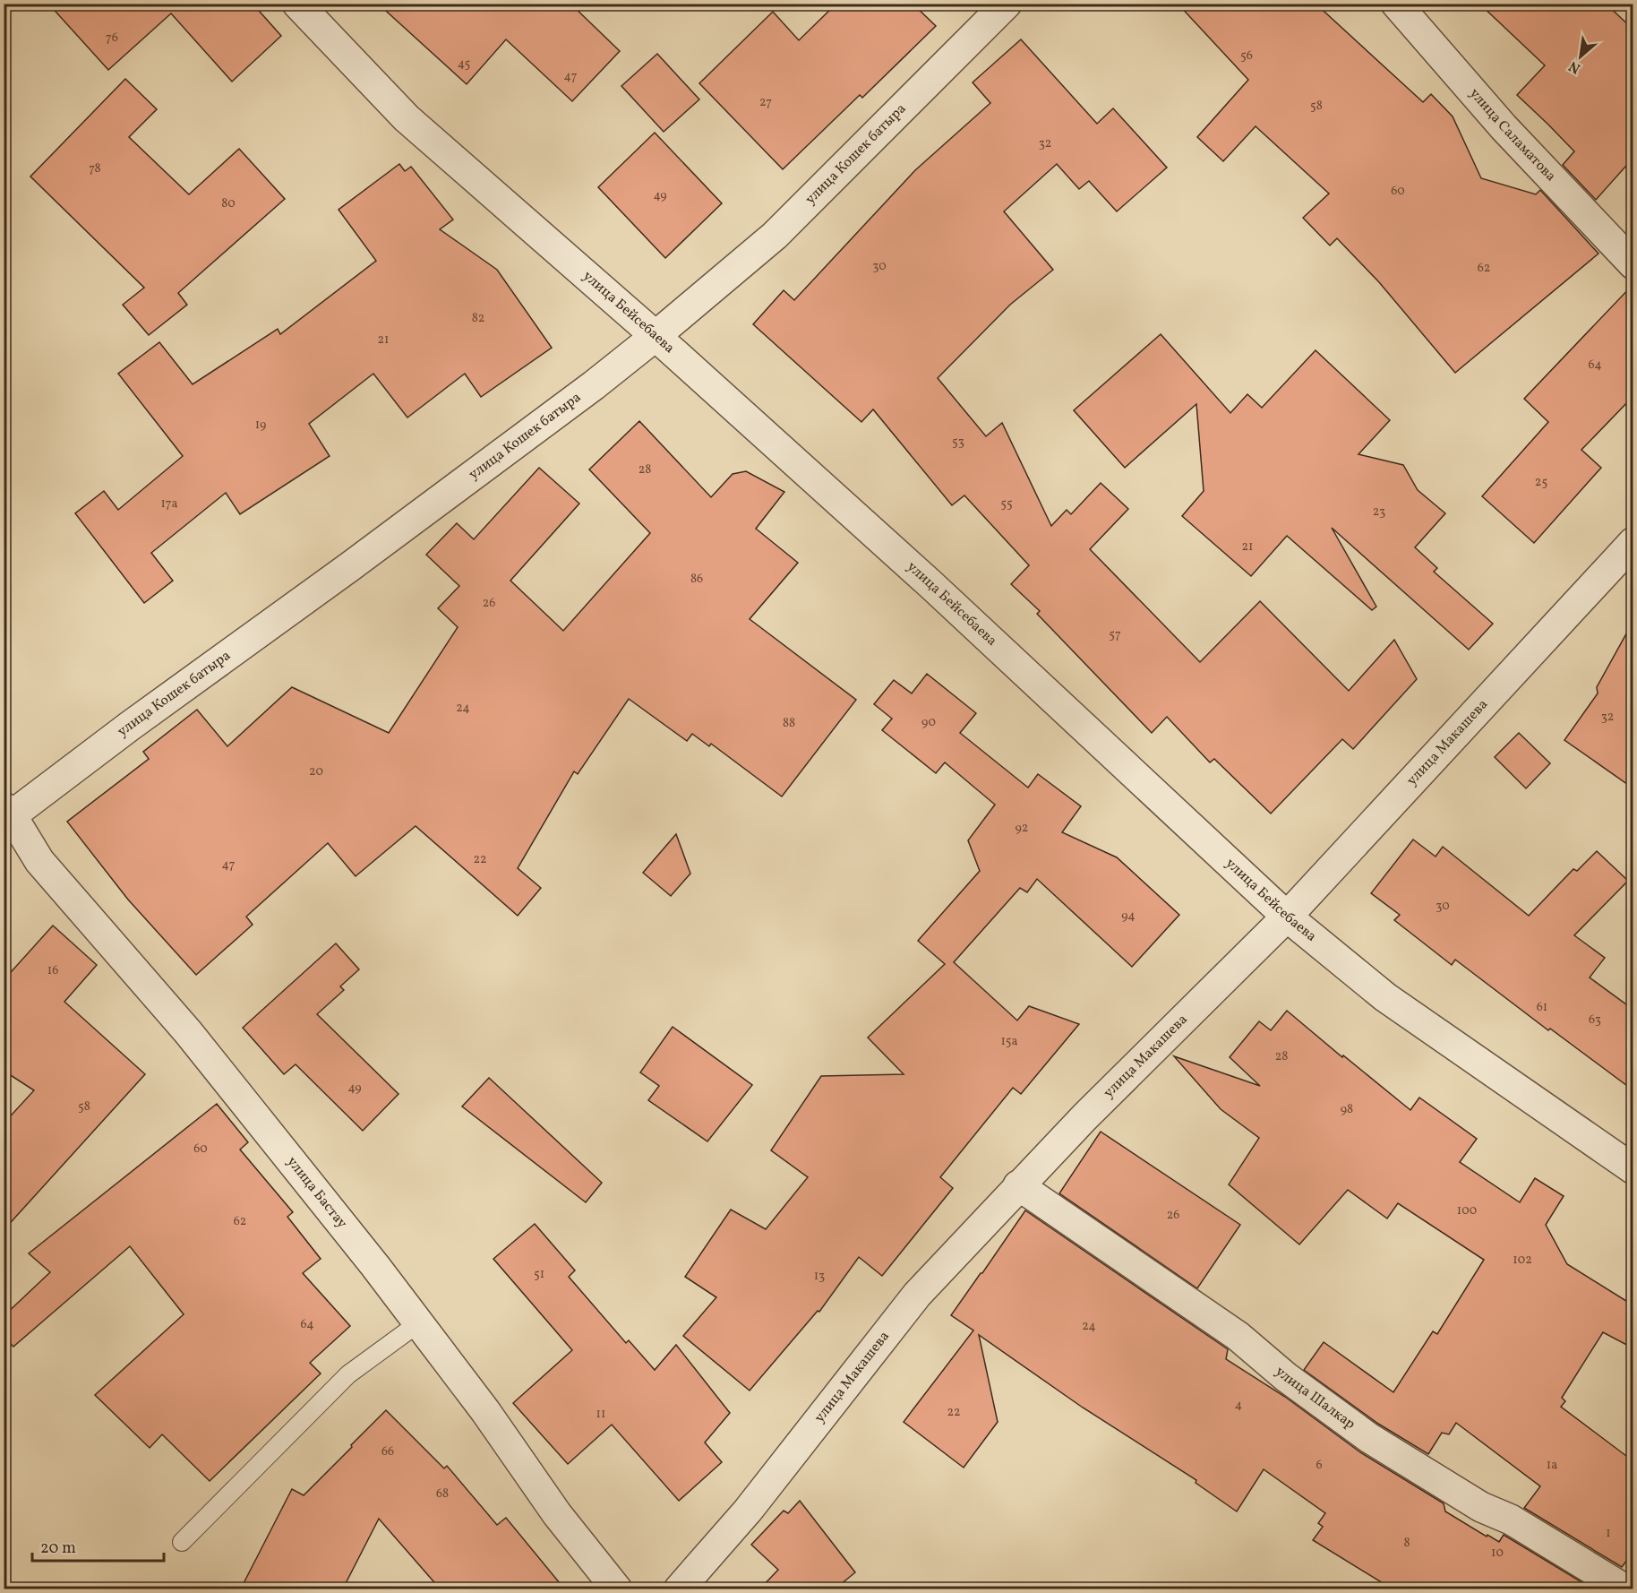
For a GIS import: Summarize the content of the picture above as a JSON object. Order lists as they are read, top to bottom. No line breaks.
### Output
{"streets":{"street":["улица Саламатова","улица Кошек батыра","улица Бейсебаева","улица Макашева","улица Бастау","улица Шалкар"]},"crossings":[["улица Кошек батыра","улица Бейсебаева"],["улица Кошек батыра","улица Бастау"],["улица Бейсебаева","улица Макашева"],["улица Макашева","улица Шалкар"]],"house_numbers":["76","56","45","47","27","58","32","78","60","49","80","30","62","82","21","64","19","53","28","25","17а","55","23","21","86","26","57","24","32","90","88","20","92","22","47","30","94","16","61","63","15а","28","49","58","98","60","100","26","62","102","51","13","64","24","4","22","11","66","6","1а","68","1","8","10"],"scale_bar":"20 m","north":"bottom left"}
